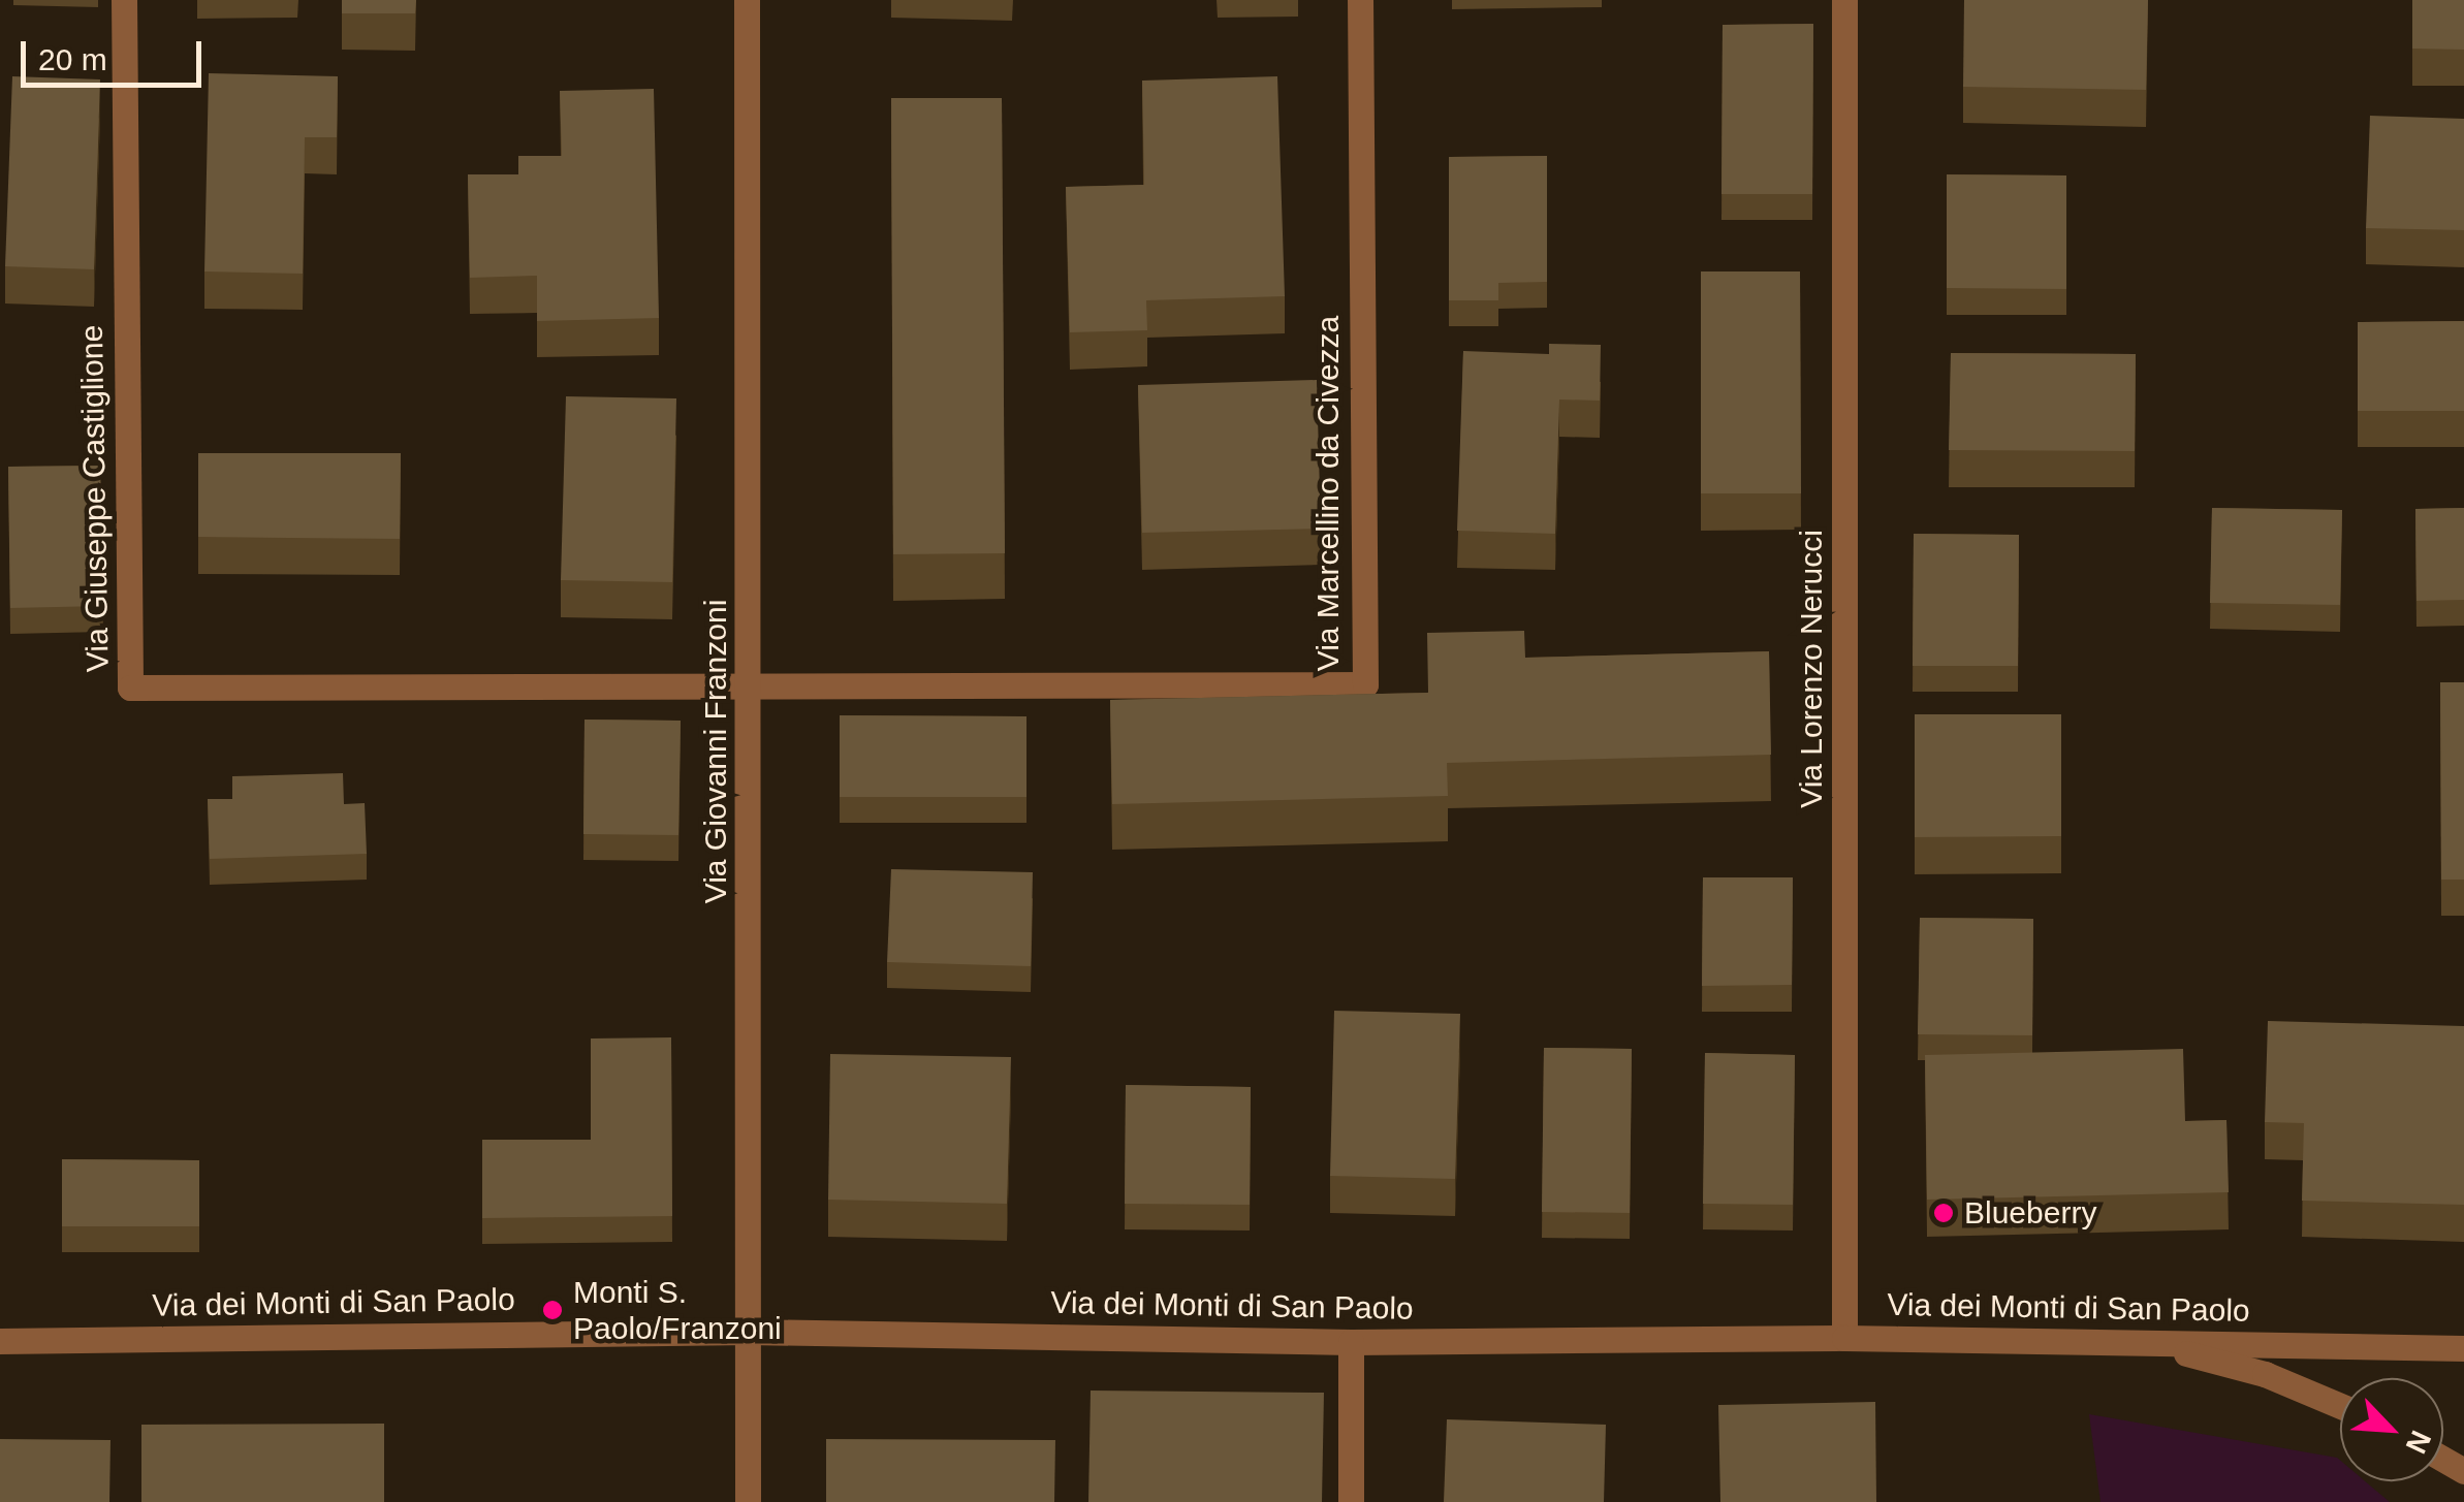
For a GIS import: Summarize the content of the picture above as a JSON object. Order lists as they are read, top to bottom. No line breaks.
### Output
{"streets":{"street":["Via Marcellino da Civezza","Via Giuseppe Castiglione","Via Lorenzo Nerucci","Via Giovanni Franzoni","Via dei Monti di San Paolo"]},"crossings":[["Via Marcellino da Civezza","Via Giuseppe Castiglione"],["Via Marcellino da Civezza","Via Giovanni Franzoni"],["Via Giuseppe Castiglione","Via Giovanni Franzoni"],["Via Lorenzo Nerucci","Via dei Monti di San Paolo"],["Via Giovanni Franzoni","Via dei Monti di San Paolo"]],"places":["Blueberry","Monti S. Paolo/Franzoni"],"scale_bar":"20 m","north":"bottom right"}
